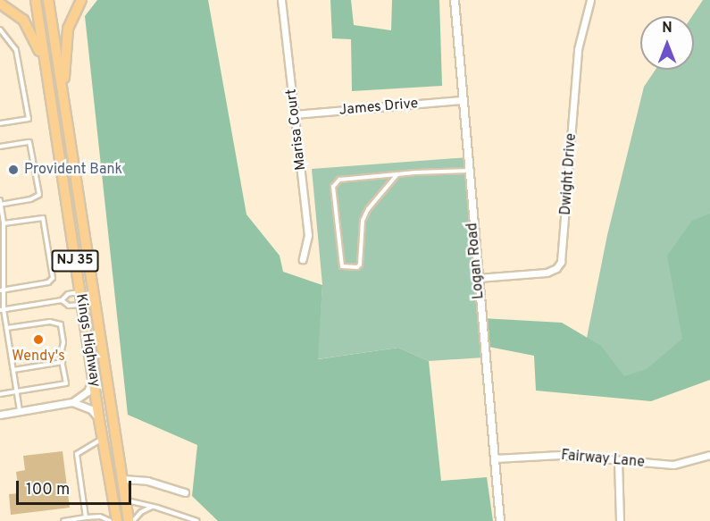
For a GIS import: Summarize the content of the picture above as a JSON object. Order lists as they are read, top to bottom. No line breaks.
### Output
{"streets":{"main road":["NJ 35","Kings Highway"],"street":["James Drive","Marisa Court","Dwight Drive","Logan Road","Fairway Lane"]},"crossings":[["James Drive","Marisa Court"],["James Drive","Logan Road"],["Dwight Drive","Logan Road"],["Logan Road","Fairway Lane"]],"places":["Provident Bank","Wendy's"],"scale_bar":"100 m","north":"top"}
